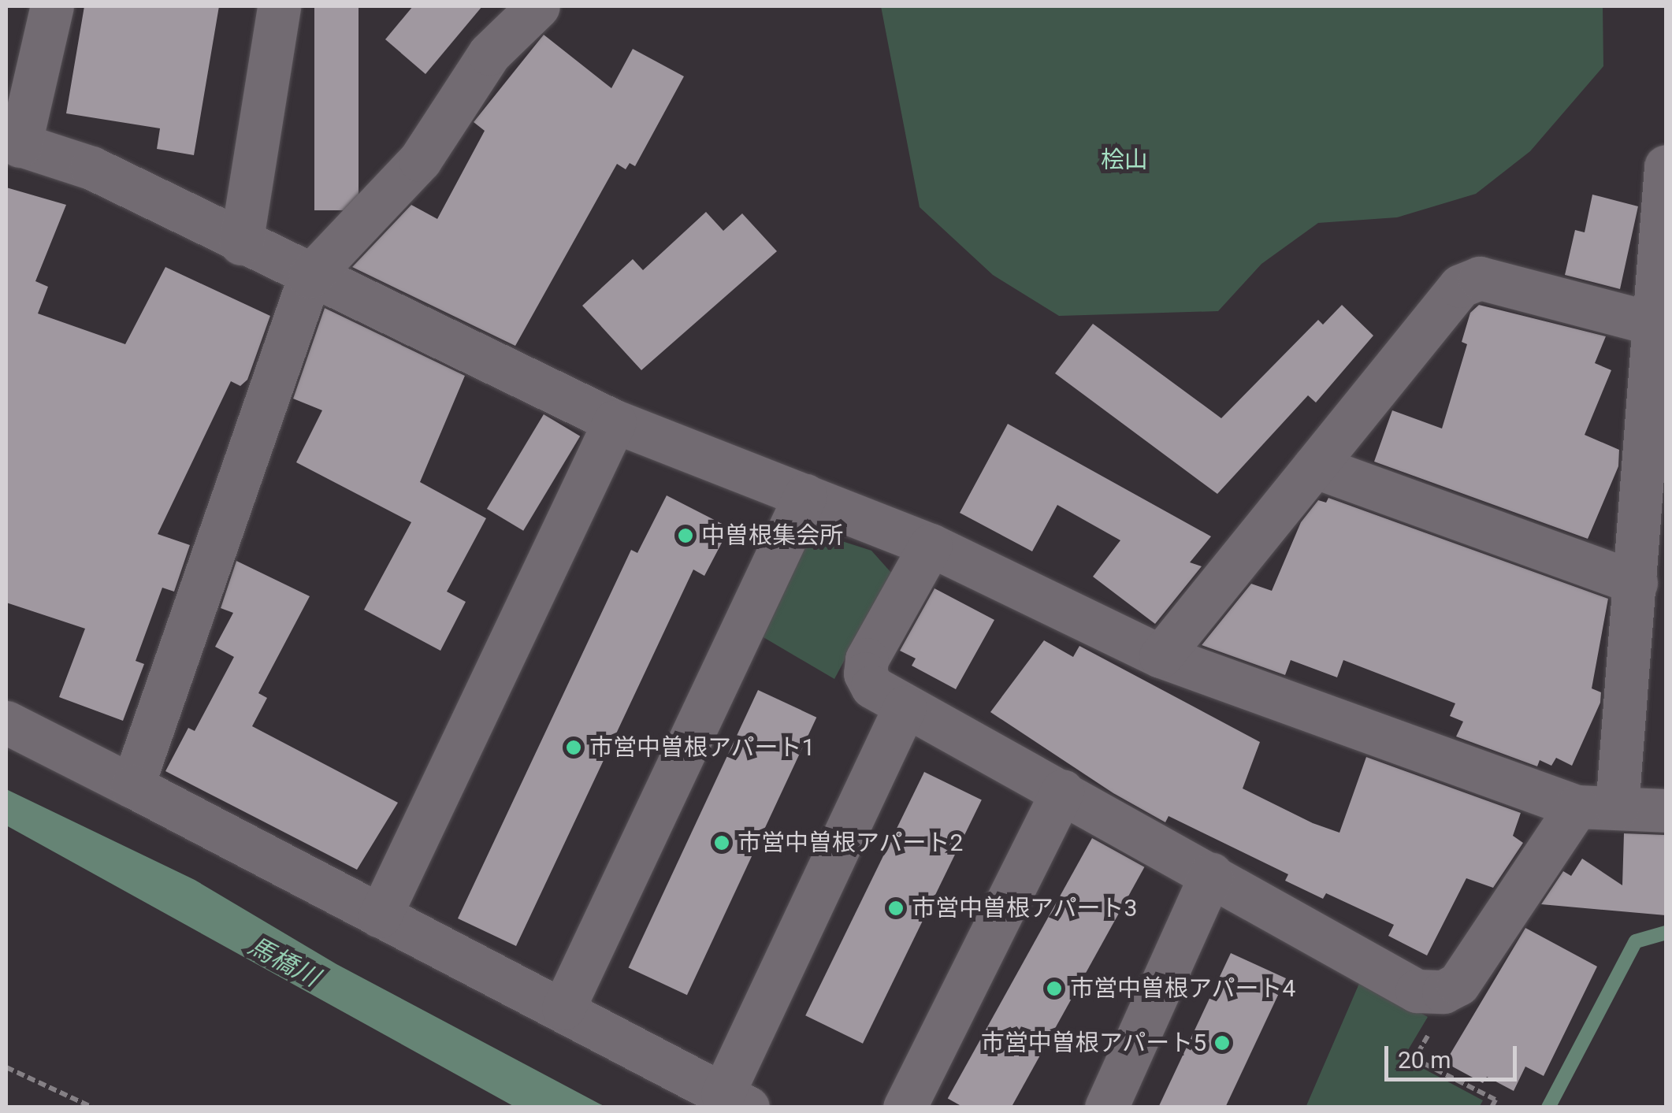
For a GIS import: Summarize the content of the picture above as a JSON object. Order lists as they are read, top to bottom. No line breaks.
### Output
{"water":["馬橋川"],"parks":["桧山"],"places":["中曽根集会所","市営中曽根アパート1","市営中曽根アパート2","市営中曽根アパート3","市営中曽根アパート4","市営中曽根アパート5"],"scale_bar":"20 m"}
